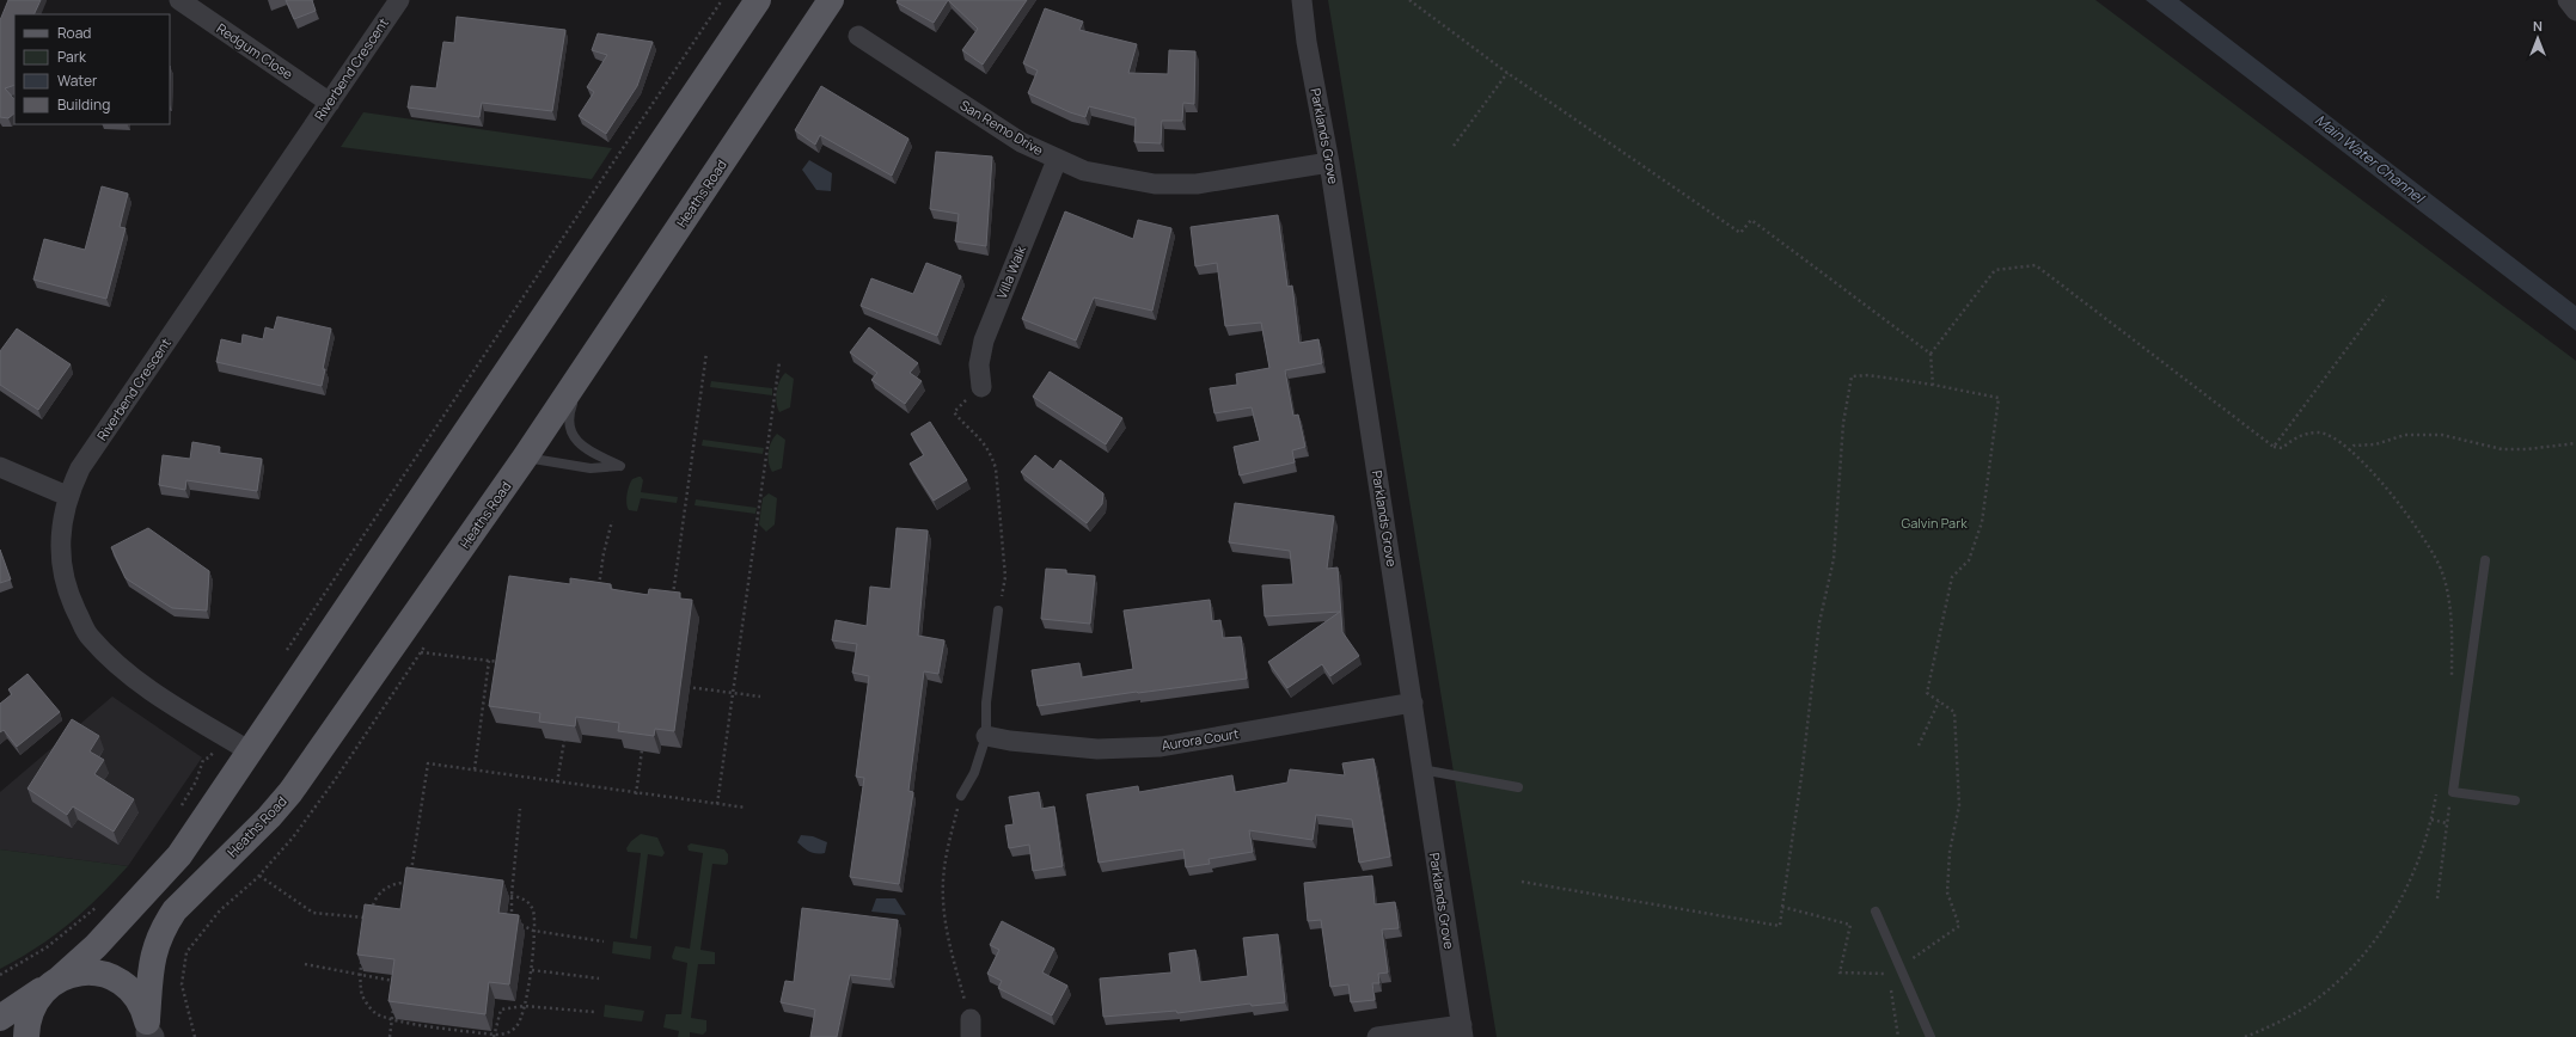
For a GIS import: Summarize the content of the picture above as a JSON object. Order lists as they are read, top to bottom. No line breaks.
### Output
{"streets":{"main road":["Heaths Road"],"street":["Redgum Close","Riverbend Crescent","San Remo Drive","Parklands Grove","Villa Walk","Aurora Court"]},"crossings":[["Redgum Close","Riverbend Crescent"],["San Remo Drive","Parklands Grove"],["San Remo Drive","Villa Walk"],["Parklands Grove","Aurora Court"]],"water":["Main Water Channel"],"parks":["Galvin Park"],"legend":["Road","Park","Water","Building"],"north":"top"}
